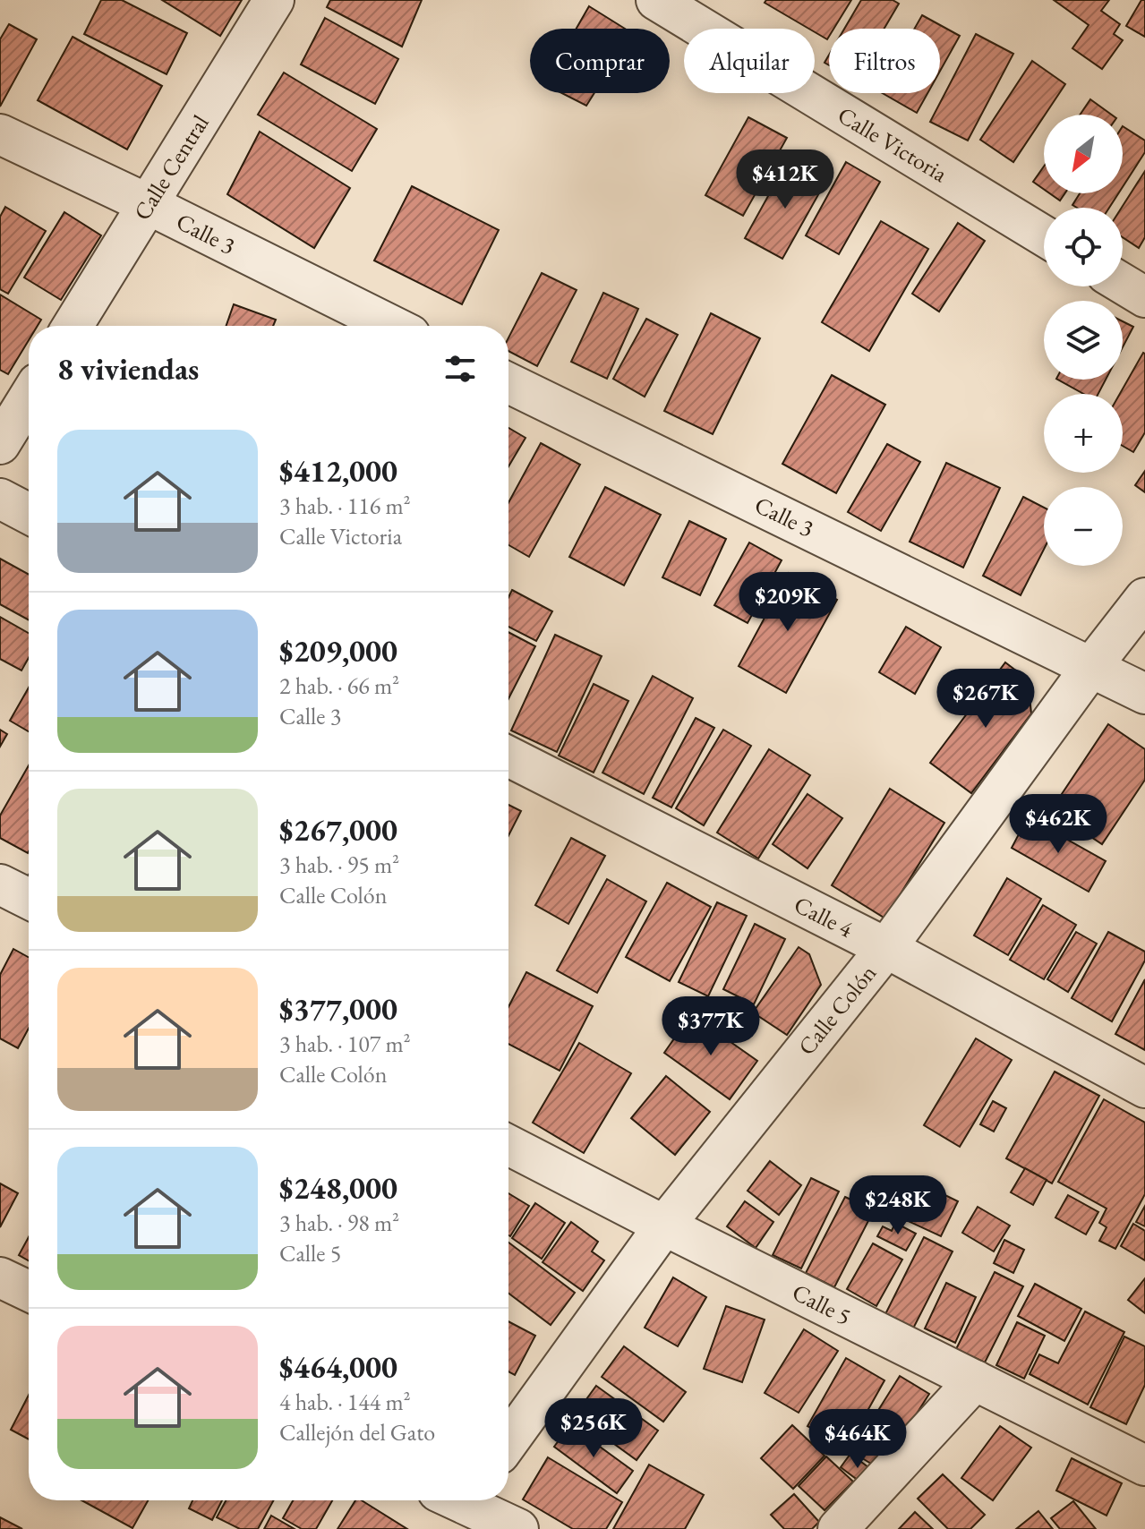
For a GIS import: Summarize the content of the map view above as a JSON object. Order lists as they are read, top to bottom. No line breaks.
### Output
{"streets":{"street":["Calle Victoria","Calle Central","Calle 3","Calle 4","Calle Colón","Calle 5"]},"crossings":[["Calle Central","Calle 3"],["Calle 3","Calle Colón"],["Calle 4","Calle Colón"],["Calle Colón","Calle 5"]],"north":"bottom left","page":{"chip":["Comprar","Alquilar","Filtros"],"map_buttons":["+","−"],"price":["$412K","$209K","$267K","$462K","$377K","$248K","$256K","$464K"],"heading":"8 viviendas","list":[{"name":"$412,000","note":"3 hab. · 116 m² · Calle Victoria"},{"name":"$209,000","note":"2 hab. · 66 m² · Calle 3"},{"name":"$267,000","note":"3 hab. · 95 m² · Calle Colón"},{"name":"$377,000","note":"3 hab. · 107 m² · Calle Colón"},{"name":"$248,000","note":"3 hab. · 98 m² · Calle 5"},{"name":"$464,000","note":"4 hab. · 144 m² · Callejón del Gato"}]}}
